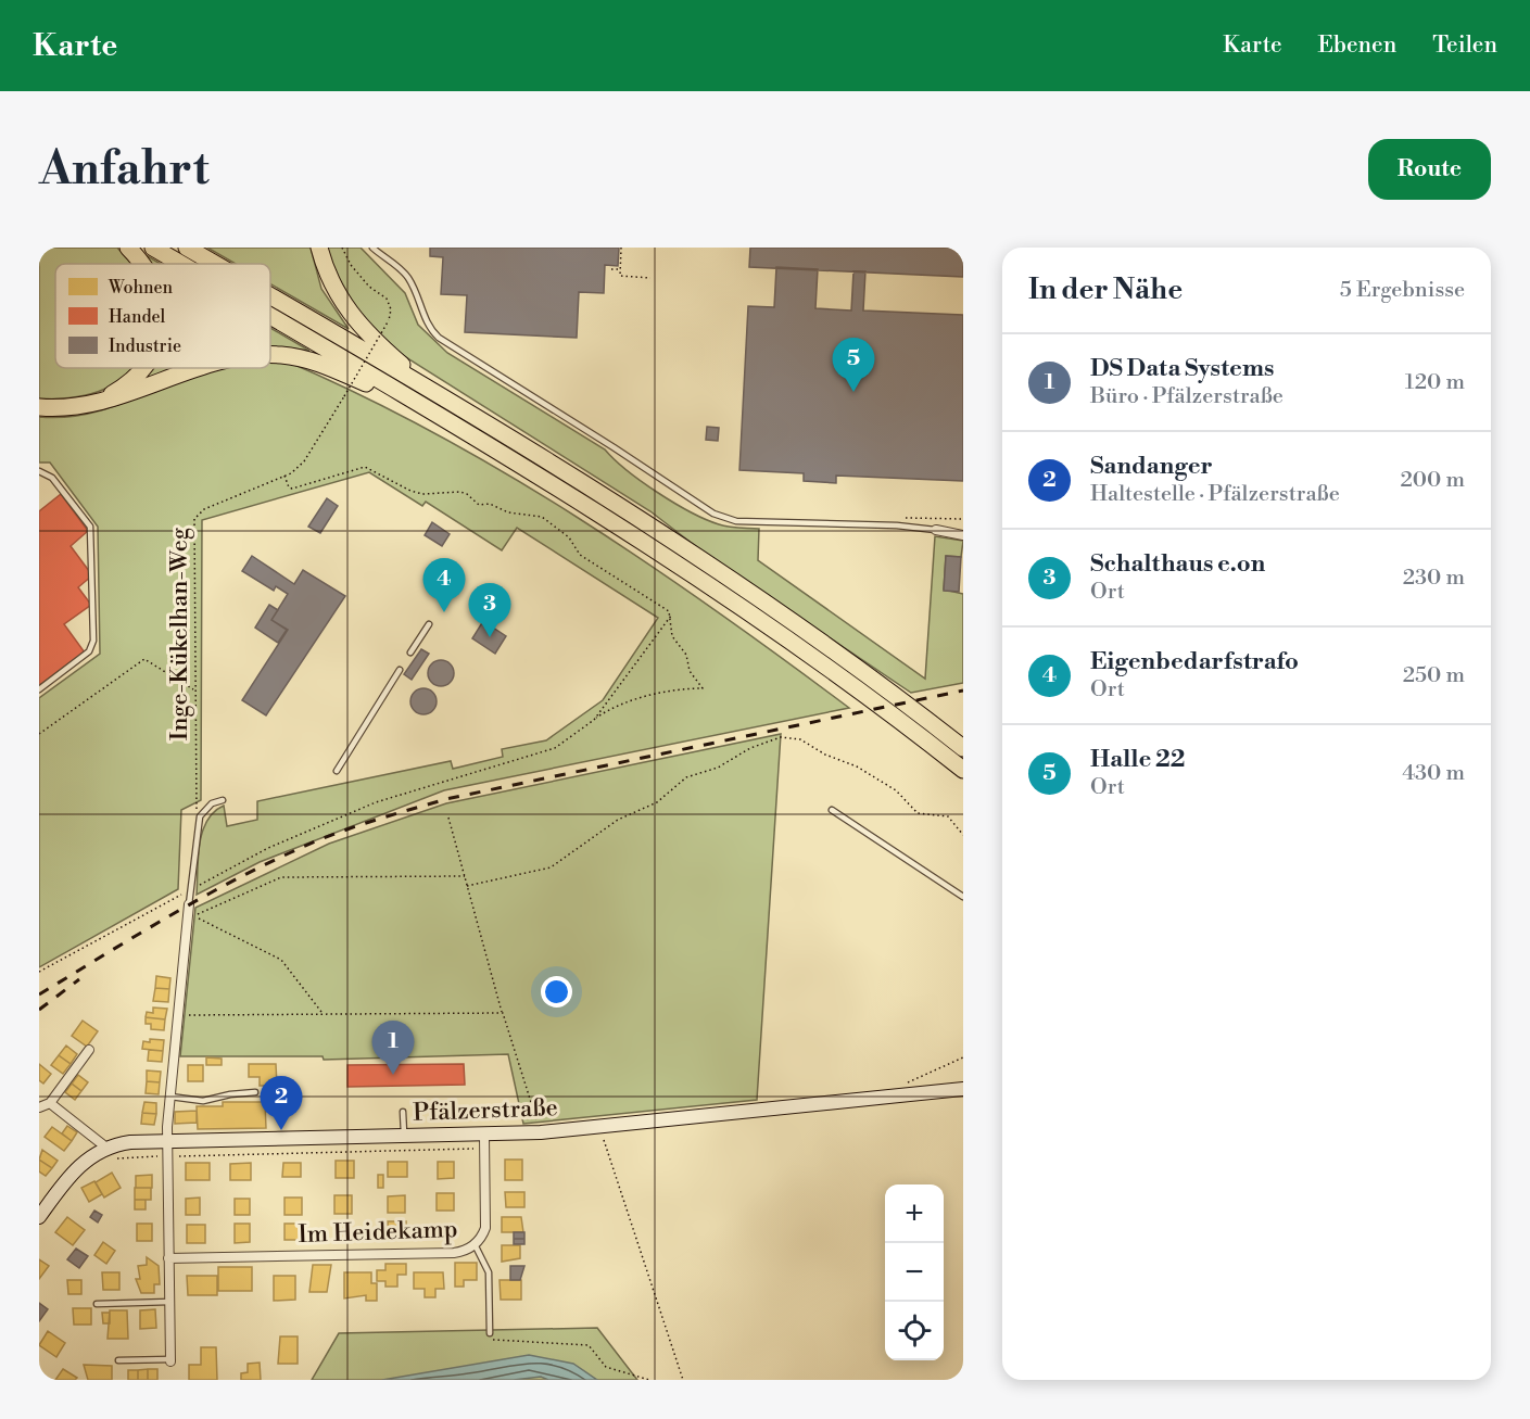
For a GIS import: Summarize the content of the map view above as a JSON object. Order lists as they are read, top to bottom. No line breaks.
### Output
{"streets":{"street":["Pfälzerstraße","Im Heidekamp"],"path":["Inge-Kükelhan-Weg"]},"crossings":[["Pfälzerstraße","Im Heidekamp"]],"legend":["Wohnen","Handel","Industrie"],"page":{"header":"Karte","nav":["Karte","Ebenen","Teilen"],"buttons":"Route","title":"Anfahrt","heading":["In der Nähe","5 Ergebnisse"],"list":[{"mark":"1","name":"DS Data Systems","note":"Büro · Pfälzerstraße","value":"120 m"},{"mark":"2","name":"Sandanger","note":"Haltestelle · Pfälzerstraße","value":"200 m"},{"mark":"3","name":"Schalthaus e.on","note":"Ort","value":"230 m"},{"mark":"4","name":"Eigenbedarfstrafo","note":"Ort","value":"250 m"},{"mark":"5","name":"Halle 22","note":"Ort","value":"430 m"}],"pins":["5","4","3","1","2"],"map_buttons":["+","−"]}}
